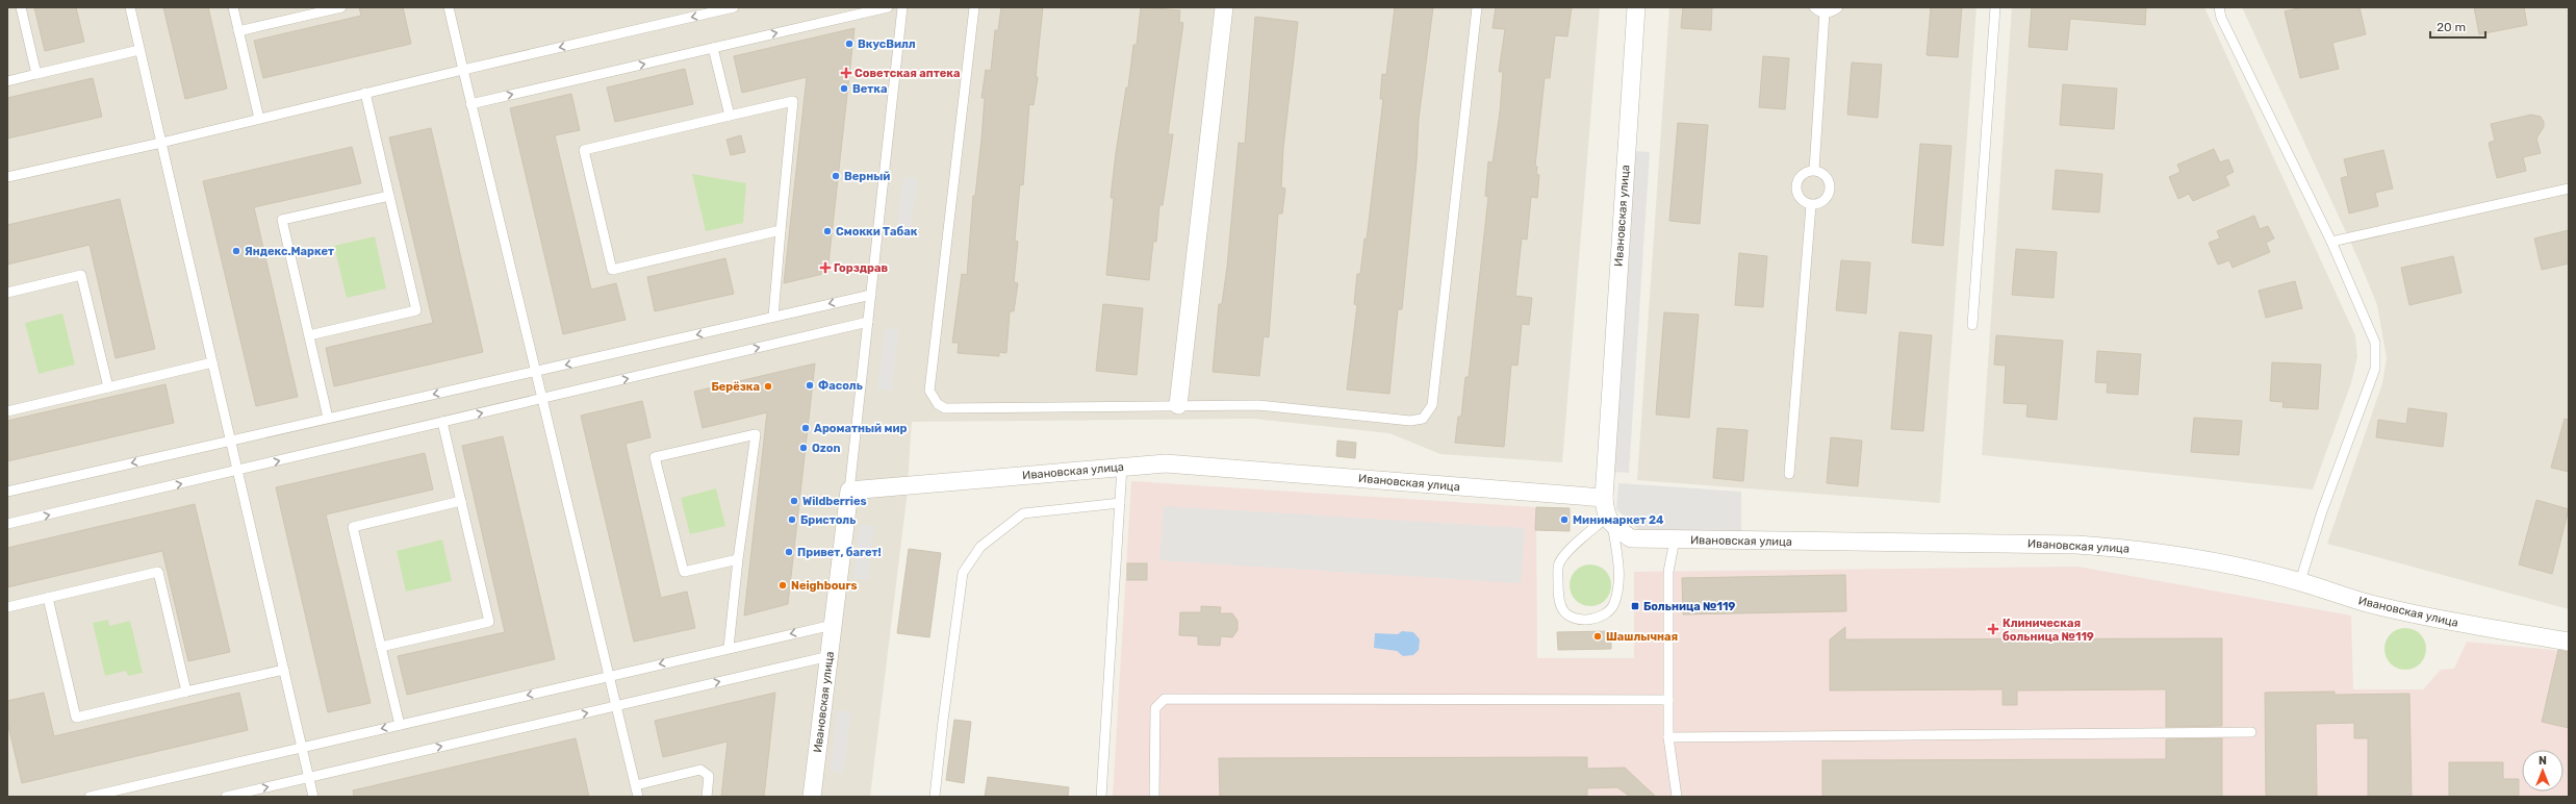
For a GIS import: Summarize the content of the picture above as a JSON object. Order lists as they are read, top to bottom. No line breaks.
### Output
{"streets":{"street":["Ивановская улица"]},"places":{"other":["ВкусВилл","Ветка","Верный","Смокки Табак","Яндекс.Маркет","Фасоль","Берёзка","Ароматный мир","Ozon","Wildberries","Бристоль","Минимаркет 24","Привет, багет!","Neighbours","Шашлычная"],"health":["Советская аптека","Горздрав","Клиническая больница №119"],"transit":["Больница №119"]},"scale_bar":"20 m","north":"top"}
